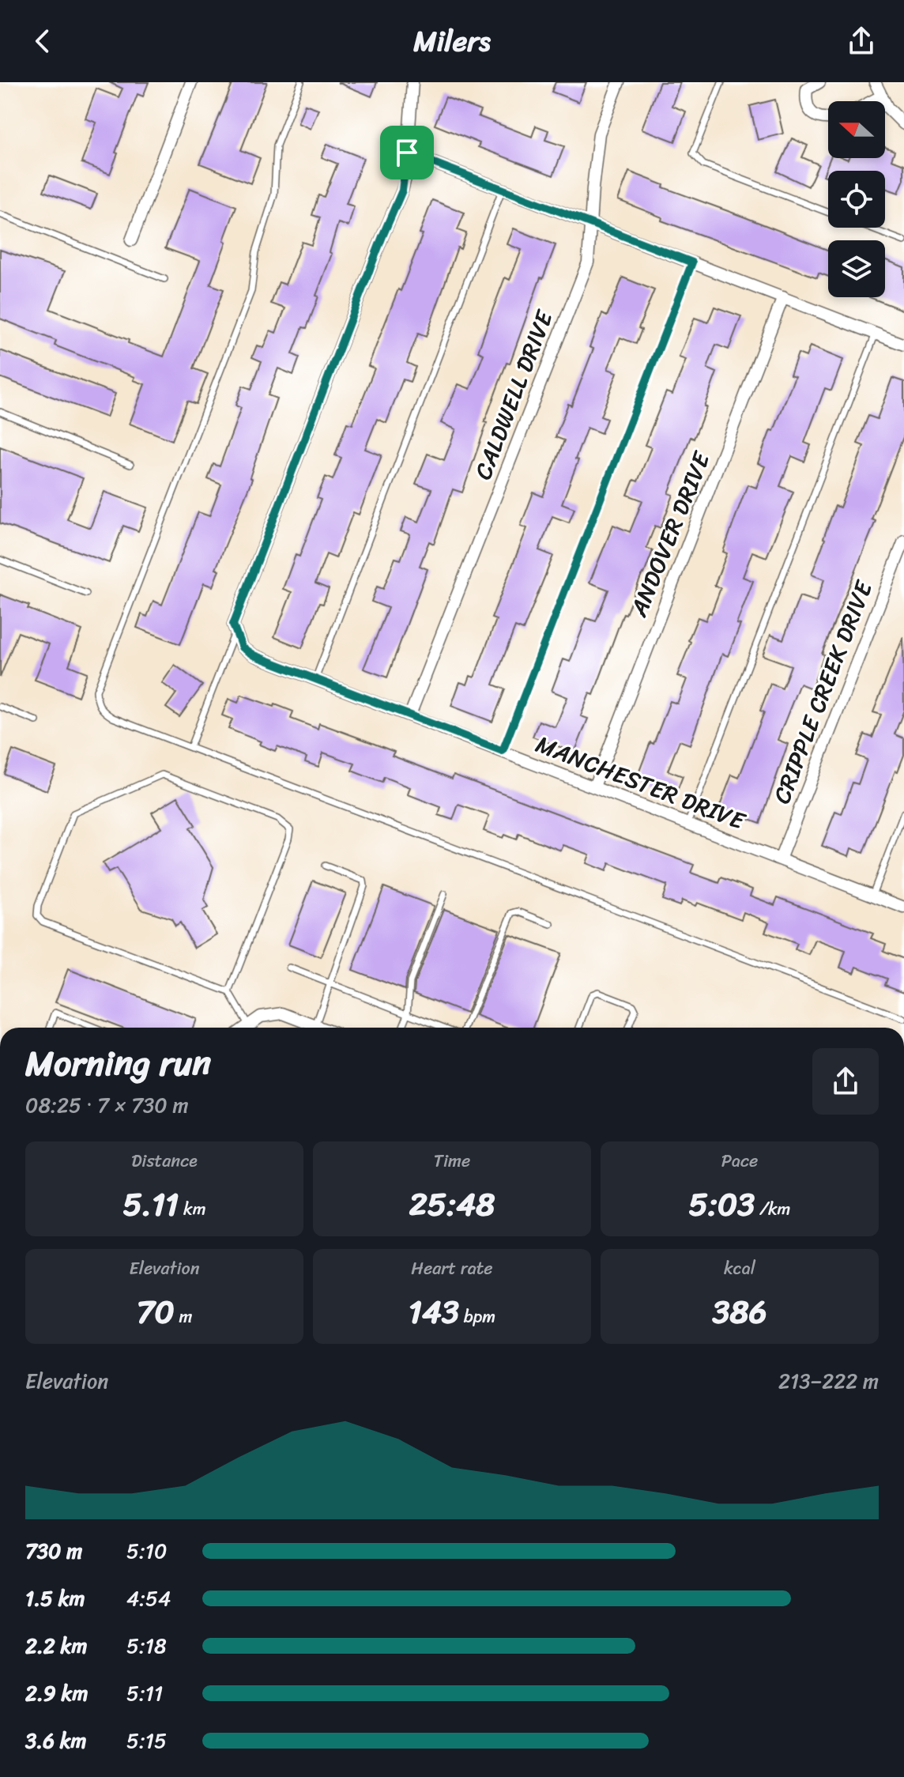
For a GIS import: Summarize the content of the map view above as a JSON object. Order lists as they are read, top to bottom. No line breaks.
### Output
{"streets":{"street":["CALDWELL DRIVE","ANDOVER DRIVE","CRIPPLE CREEK DRIVE","MANCHESTER DRIVE"]},"crossings":[["CALDWELL DRIVE","MANCHESTER DRIVE"],["ANDOVER DRIVE","MANCHESTER DRIVE"],["CRIPPLE CREEK DRIVE","MANCHESTER DRIVE"]],"north":"left","page":{"header":"Milers","heading":["Morning run","08:25 · 7 × 730 m"],"stats":[["Distance","5.11 km"],["Time","25:48"],["Pace","5:03 /km"],["Elevation","70 m"],["Heart rate","143 bpm"],["kcal","386"]],"chart":["Elevation","213–222 m"],"list":[{"name":"730 m","note":"5:10"},{"name":"1.5 km","note":"4:54"},{"name":"2.2 km","note":"5:18"},{"name":"2.9 km","note":"5:11"},{"name":"3.6 km","note":"5:15"}]}}
